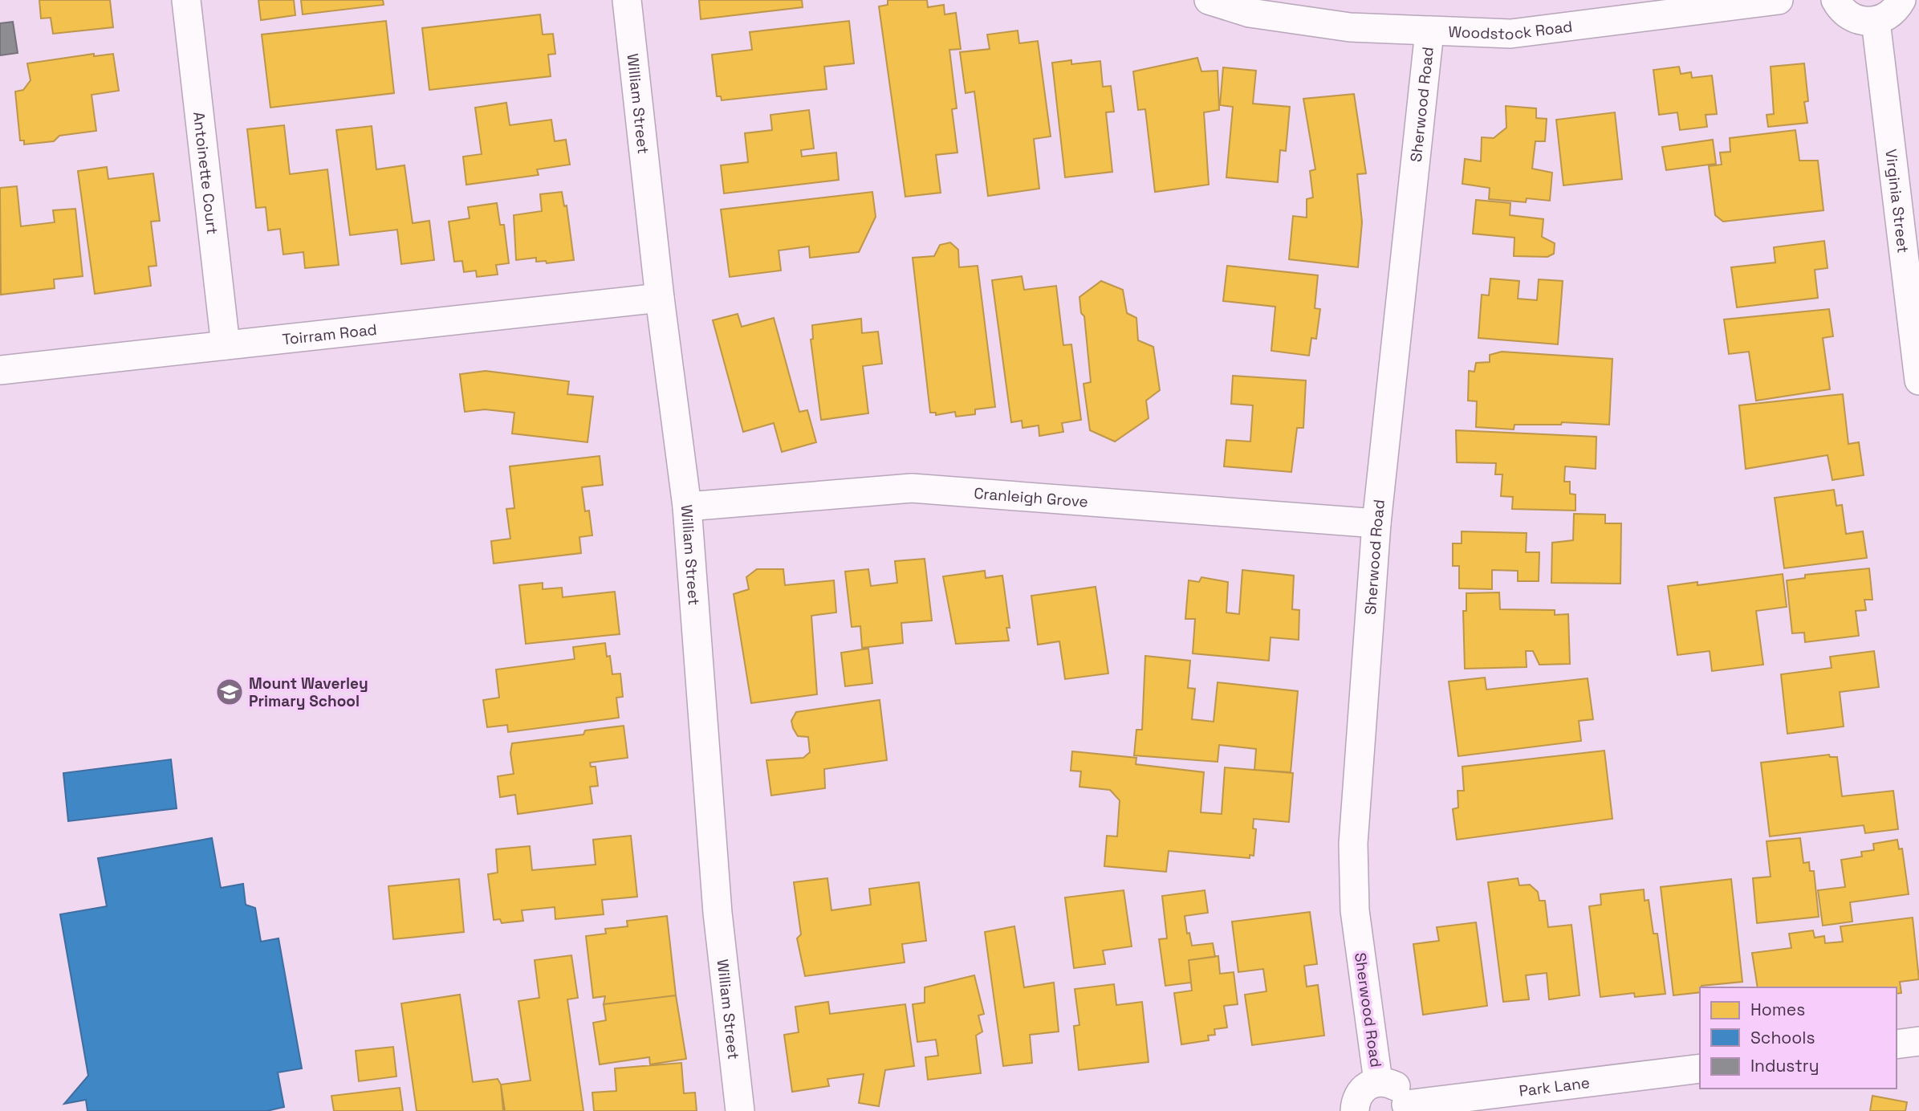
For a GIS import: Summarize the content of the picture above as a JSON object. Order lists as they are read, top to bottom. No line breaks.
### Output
{"streets":{"street":["Woodstock Road","William Street","Sherwood Road","Antoinette Court","Virginia Street","Toirram Road","Cranleigh Grove","Park Lane"]},"crossings":[["Woodstock Road","Sherwood Road"],["William Street","Toirram Road"],["William Street","Cranleigh Grove"],["Sherwood Road","Cranleigh Grove"],["Antoinette Court","Toirram Road"]],"places":{"school or university":["Mount Waverley Primary School"]},"legend":["Homes","Schools","Industry"]}
